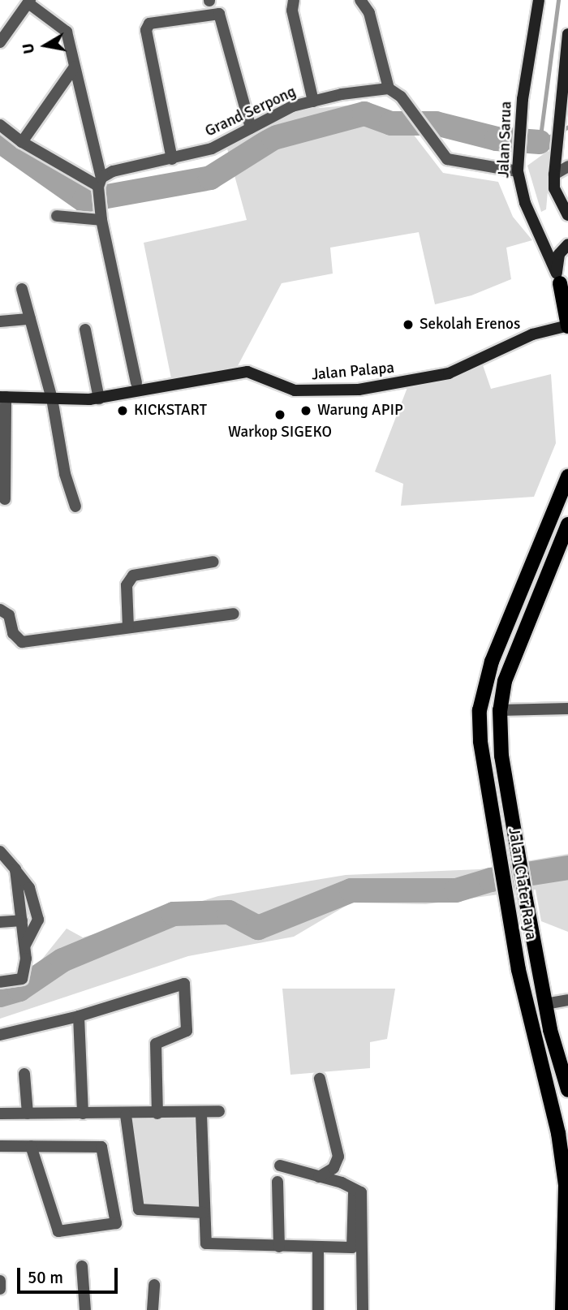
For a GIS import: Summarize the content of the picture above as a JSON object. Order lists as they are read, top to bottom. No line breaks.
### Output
{"streets":{"main road":["Jalan Ciater Raya"],"street":["Grand Serpong","Jalan Sarua","Jalan Palapa"]},"places":["Sekolah Erenos","KICKSTART","Warung APIP","Warkop SIGEKO"],"scale_bar":"50 m","north":"left"}
